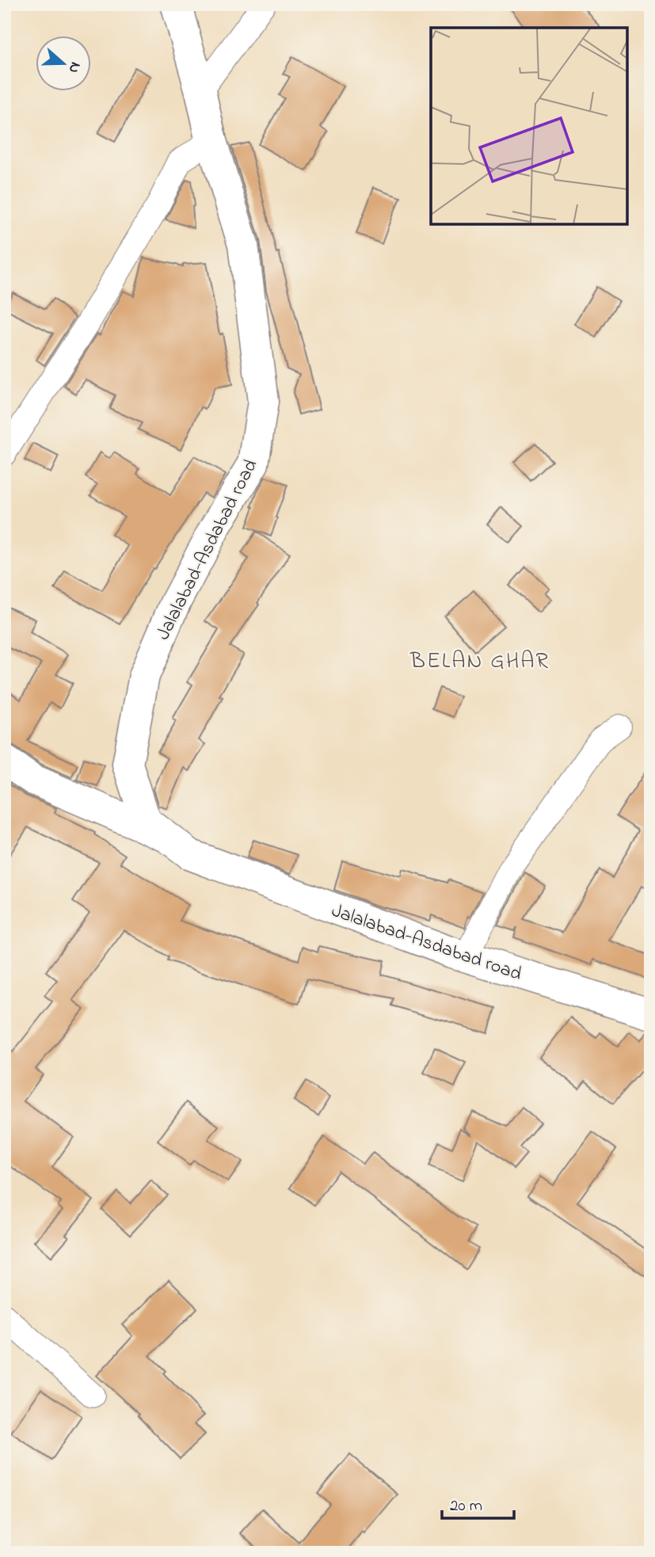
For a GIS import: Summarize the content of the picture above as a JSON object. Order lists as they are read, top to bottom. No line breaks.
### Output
{"streets":{"main road":["Jalalabad-Asdabad road"]},"districts":["BELAN GHAR"],"scale_bar":"20 m","north":"right"}
